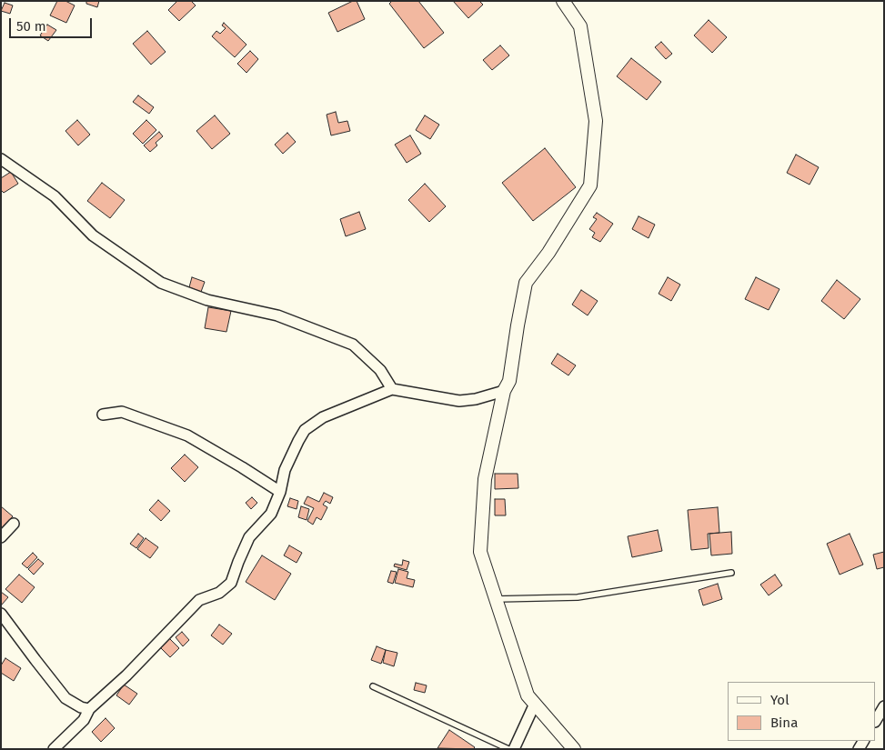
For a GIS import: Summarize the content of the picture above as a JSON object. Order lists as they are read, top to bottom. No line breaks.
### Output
{"legend":["Yol","Bina"],"scale_bar":"50 m"}
